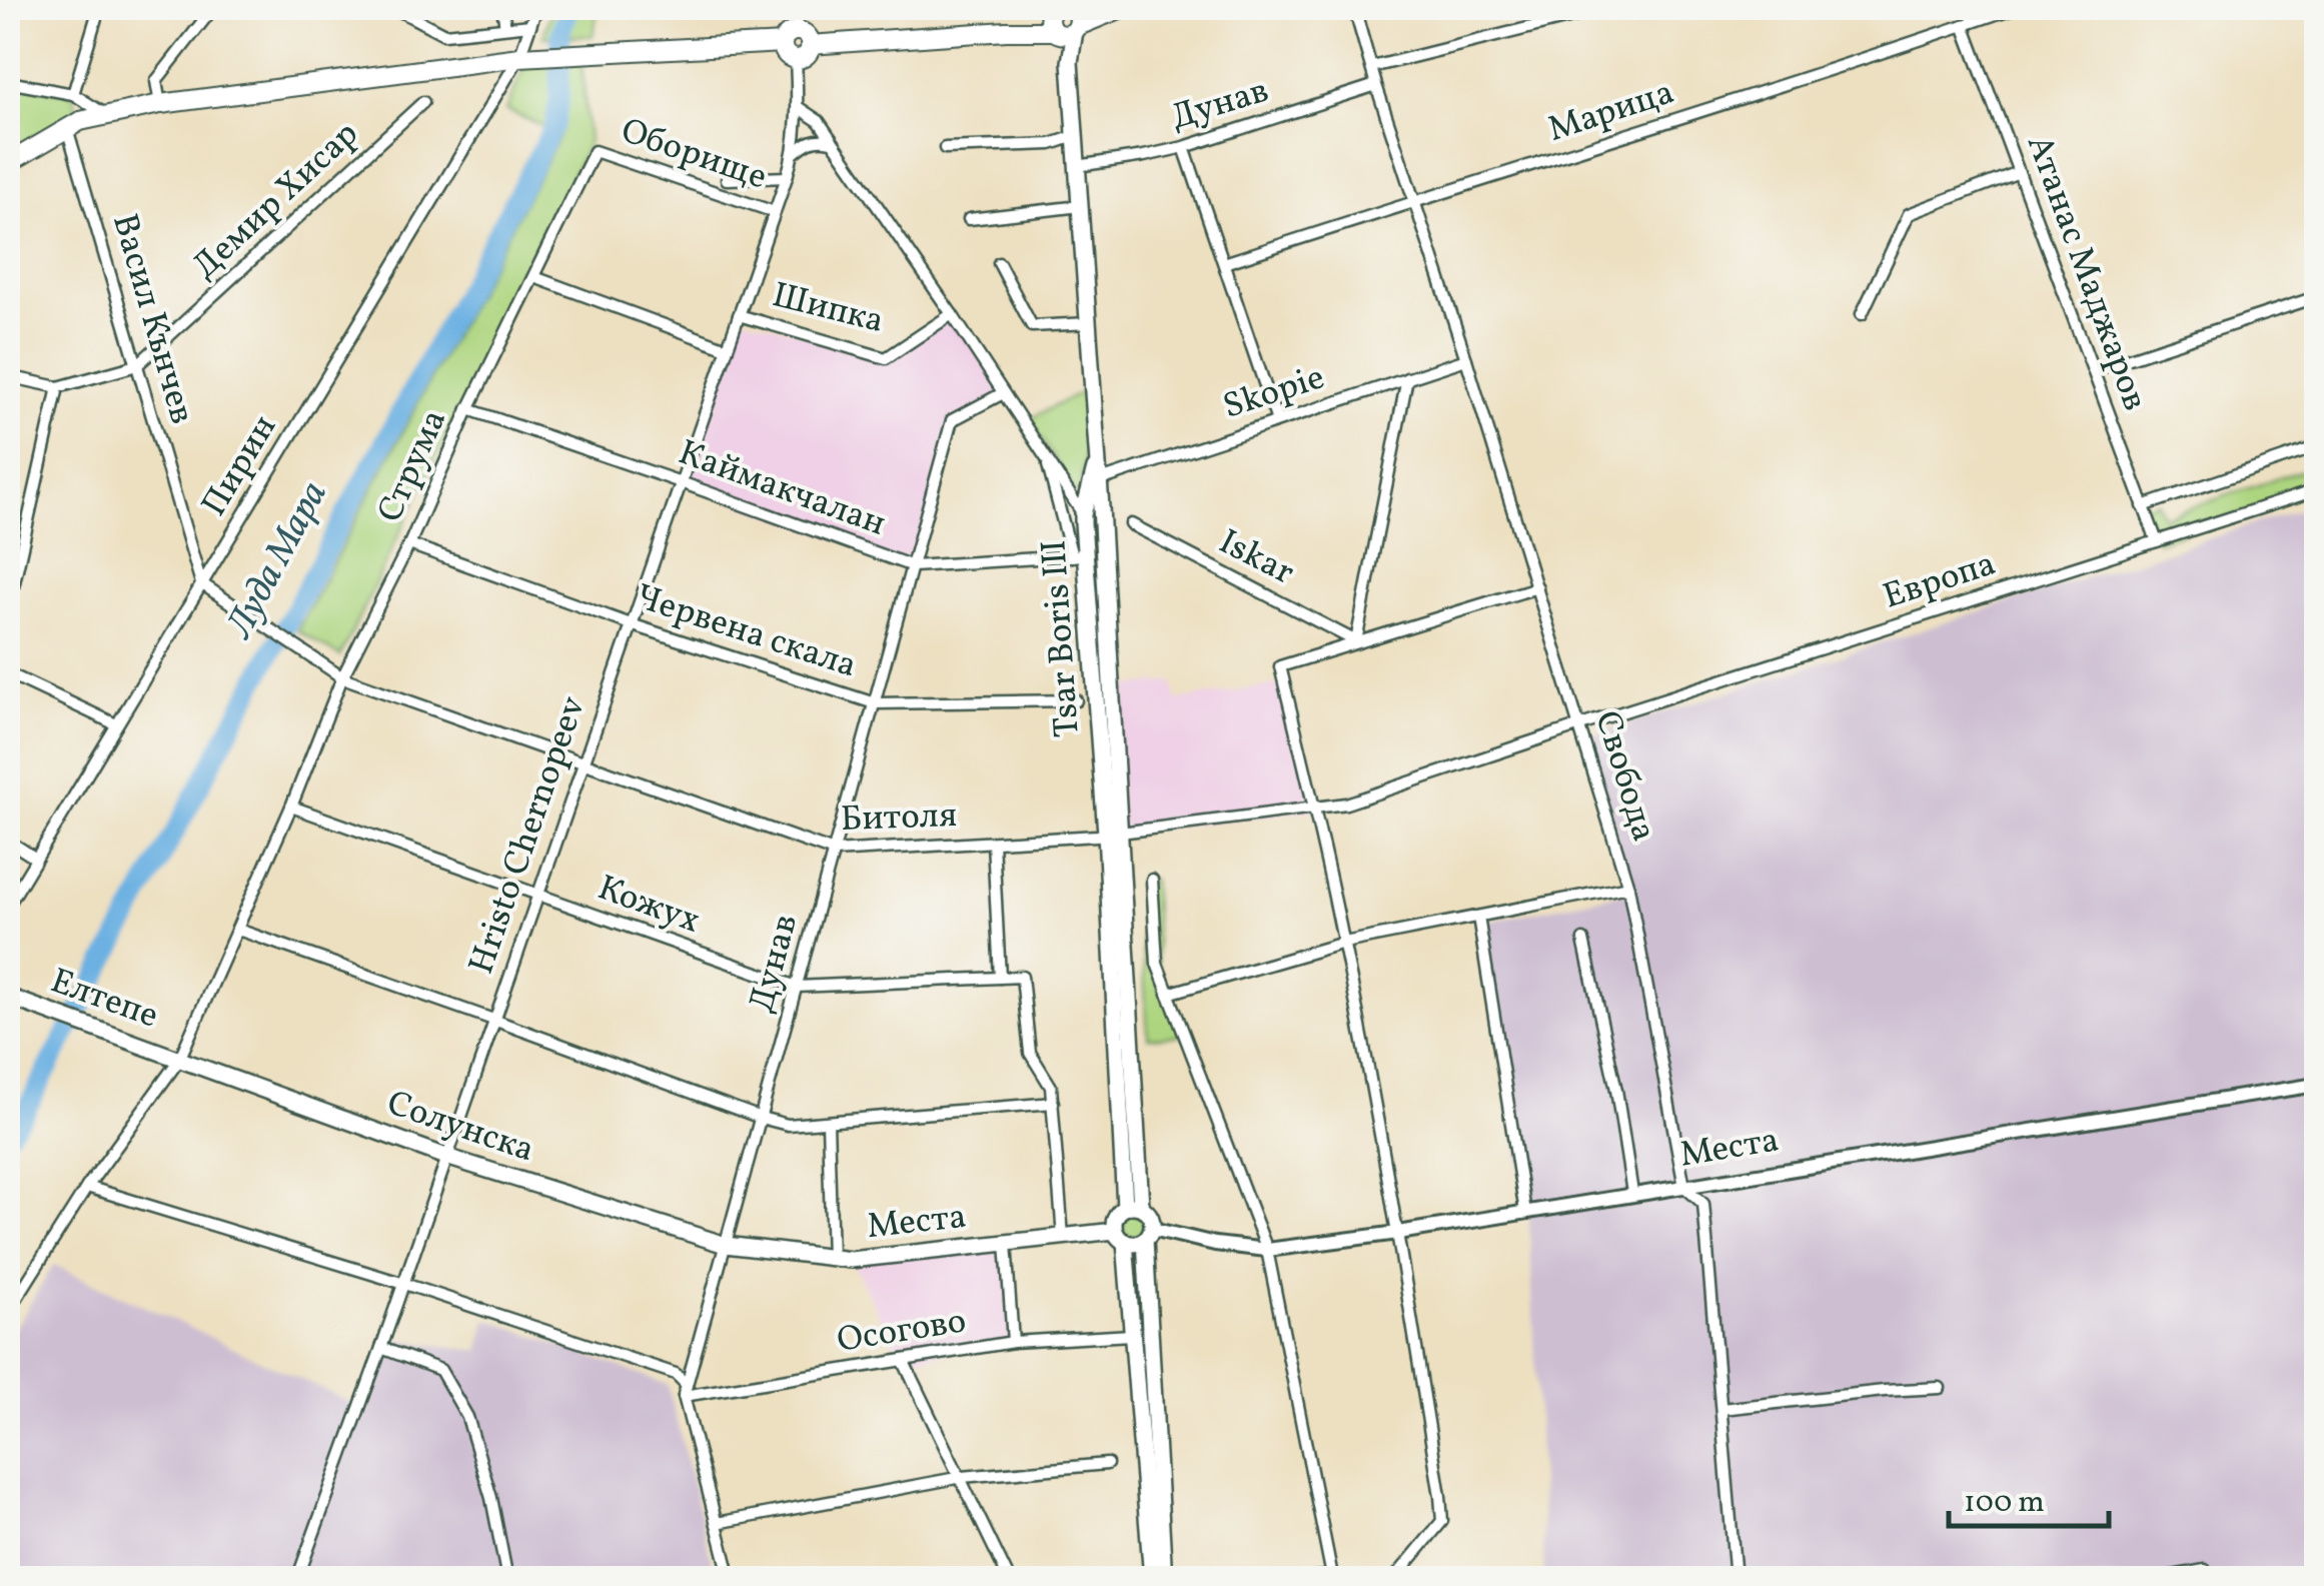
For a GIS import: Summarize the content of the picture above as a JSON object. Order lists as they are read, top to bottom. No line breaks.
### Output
{"streets":{"main road":["Tsar Boris III","Елтепе","Солунска","Места"],"street":["Дунав","Марица","Оборище","Демир Хисар","Атанас Маджаров","Шипка","Васил Кънчев","Skopie","Пирин","Струма","Каймакчалан","Iskar","Европа","Червена скала","Свобода","Битоля","Hristo Chernopeev","Кожух","Осогово"]},"crossings":[["Дунав","Каймакчалан"],["Дунав","Червена скала"],["Дунав","Tsar Boris III"],["Дунав","Свобода"],["Дунав","Битоля"],["Дунав","Кожух"],["Дунав","Солунска"],["Дунав","Места"],["Дунав","Осогово"],["Марица","Атанас Маджаров"],["Марица","Свобода"],["Оборище","Струма"],["Оборище","Hristo Chernopeev"],["Демир Хисар","Васил Кънчев"],["Атанас Маджаров","Европа"],["Шипка","Tsar Boris III"],["Шипка","Hristo Chernopeev"],["Васил Кънчев","Пирин"],["Васил Кънчев","Битоля"],["Skopie","Tsar Boris III"],["Skopie","Свобода"],["Пирин","Битоля"],["Струма","Каймакчалан"],["Струма","Червена скала"],["Струма","Битоля"],["Струма","Кожух"],["Струма","Елтепе"],["Струма","Солунска"],["Каймакчалан","Tsar Boris III"],["Каймакчалан","Hristo Chernopeev"],["Европа","Свобода"],["Европа","Битоля"],["Червена скала","Hristo Chernopeev"],["Tsar Boris III","Битоля"],["Tsar Boris III","Hristo Chernopeev"],["Tsar Boris III","Места"],["Свобода","Битоля"],["Свобода","Места"],["Битоля","Hristo Chernopeev"],["Hristo Chernopeev","Кожух"],["Hristo Chernopeev","Солунска"],["Елтепе","Солунска"],["Солунска","Места"]],"water":["Луда Мара"],"scale_bar":"100 m"}
